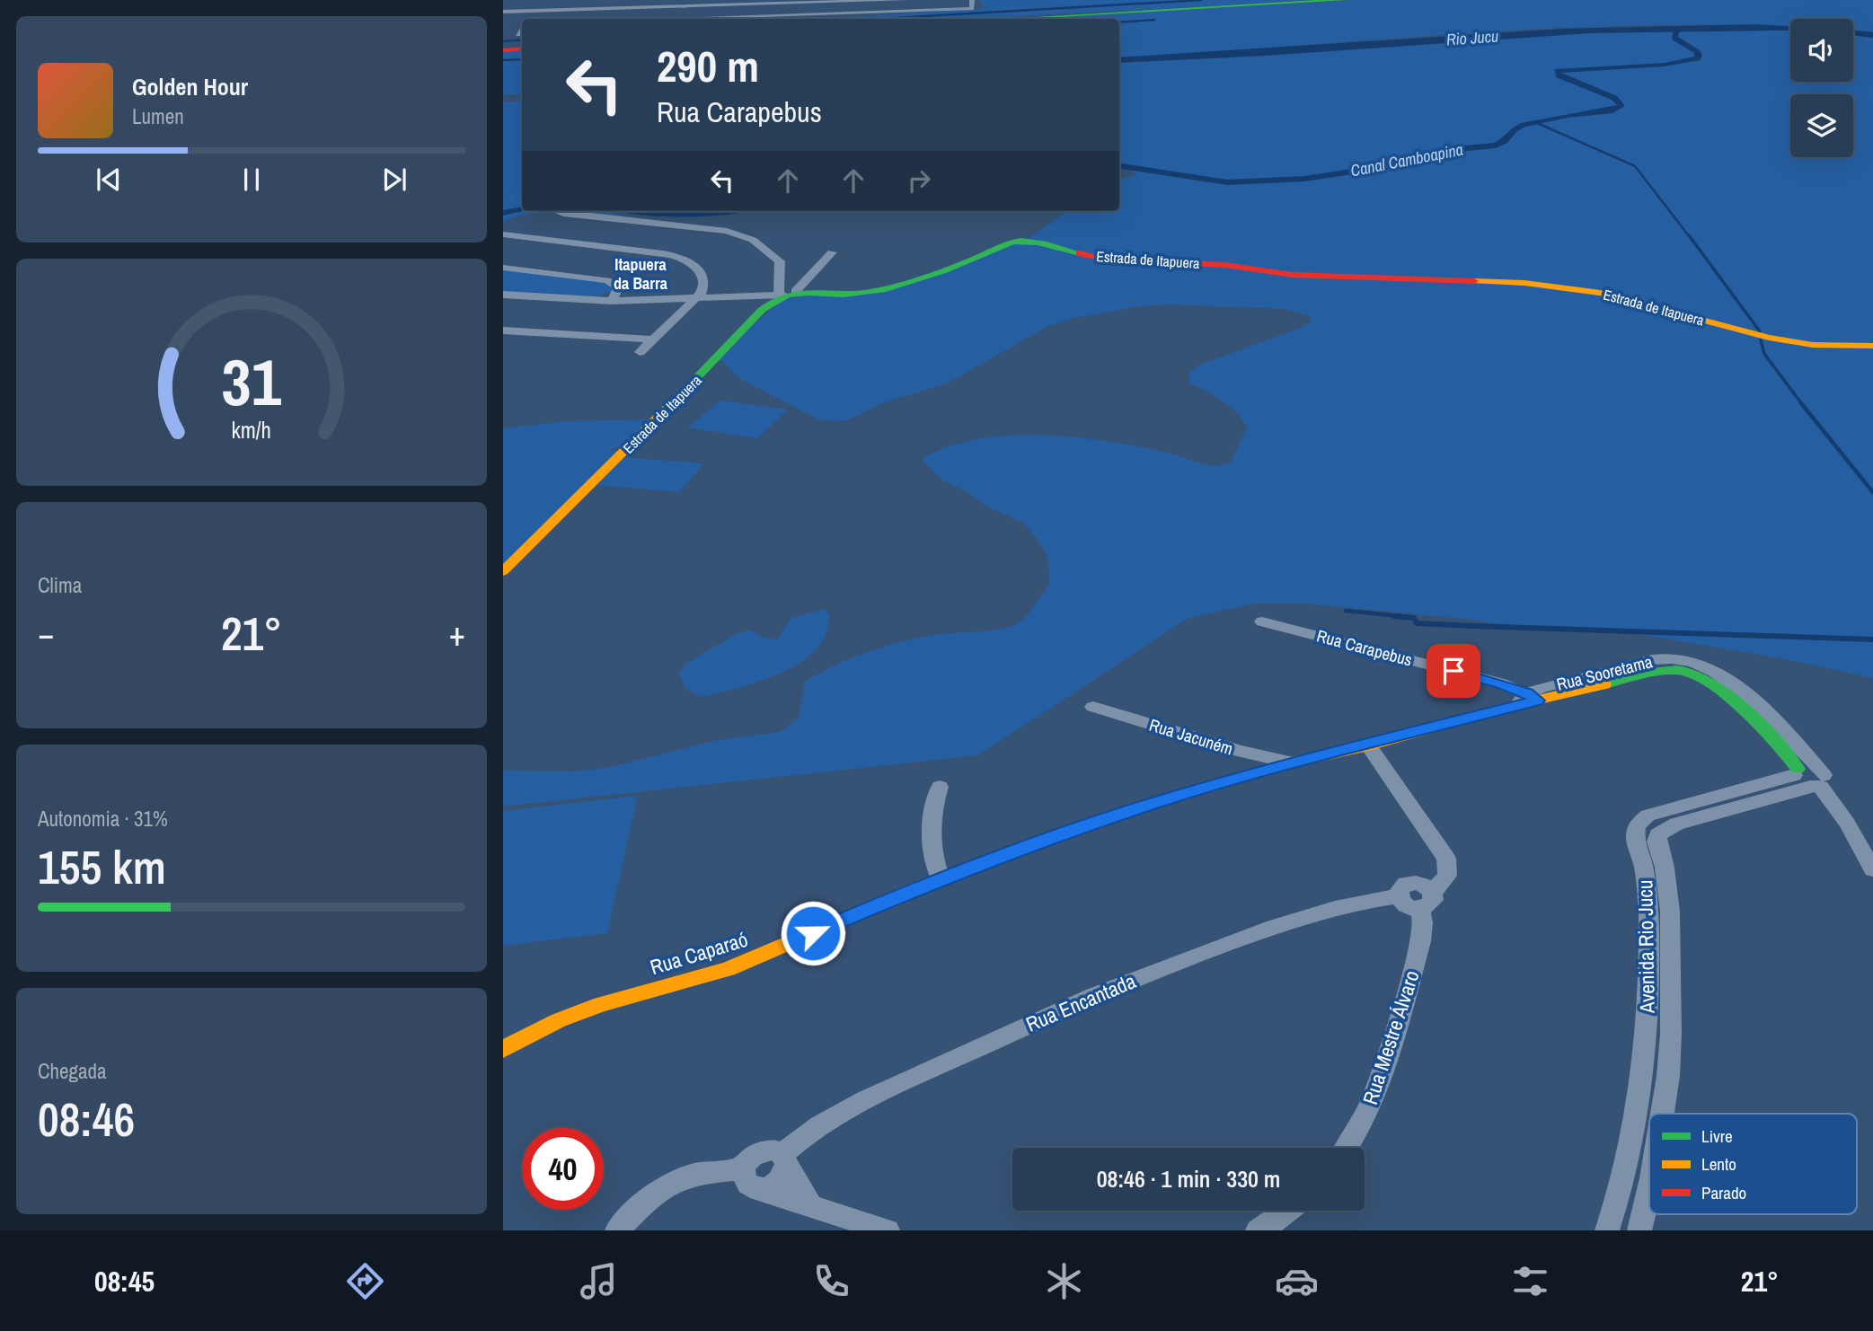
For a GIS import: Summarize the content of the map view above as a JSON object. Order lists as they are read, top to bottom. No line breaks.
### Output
{"streets":{"street":["Estrada de Itapuera","Rua Carapebus","Rua Sooretama","Rua Jacuném","Avenida Rio Jucu","Rua Caparaó","Rua Encantada","Rua Mestre Álvaro"]},"crossings":[["Rua Carapebus","Rua Sooretama"],["Rua Carapebus","Rua Caparaó"],["Rua Sooretama","Avenida Rio Jucu"],["Rua Sooretama","Rua Caparaó"],["Rua Jacuném","Rua Caparaó"],["Rua Encantada","Rua Mestre Álvaro"]],"districts":["Itapuera da Barra"],"water":["Rio Jucu","Canal Camboapina"],"legend":["Livre","Lento","Parado"],"page":{"turn":["290 m","Rua Carapebus"],"song":["Golden Hour","Lumen"],"tile":["Clima",["Autonomia · 31%","155 km"],["Chegada","08:46"]],"heat":["−","21°","+"],"limit":"40","trip":"08:46 · 1 min · 330 m","tabs":["08:45","21°"],"gauge":["31","km/h"]}}
